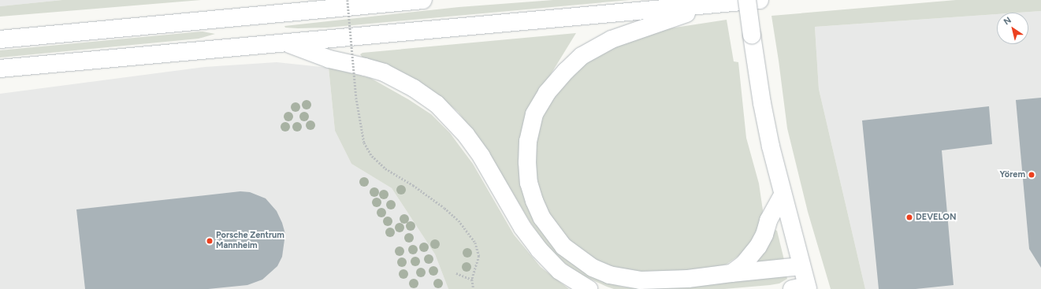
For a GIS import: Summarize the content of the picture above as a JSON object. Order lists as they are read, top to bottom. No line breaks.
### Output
{"places":["Yörem","DEVELON","Porsche Zentrum Mannheim"],"north":"top left"}
